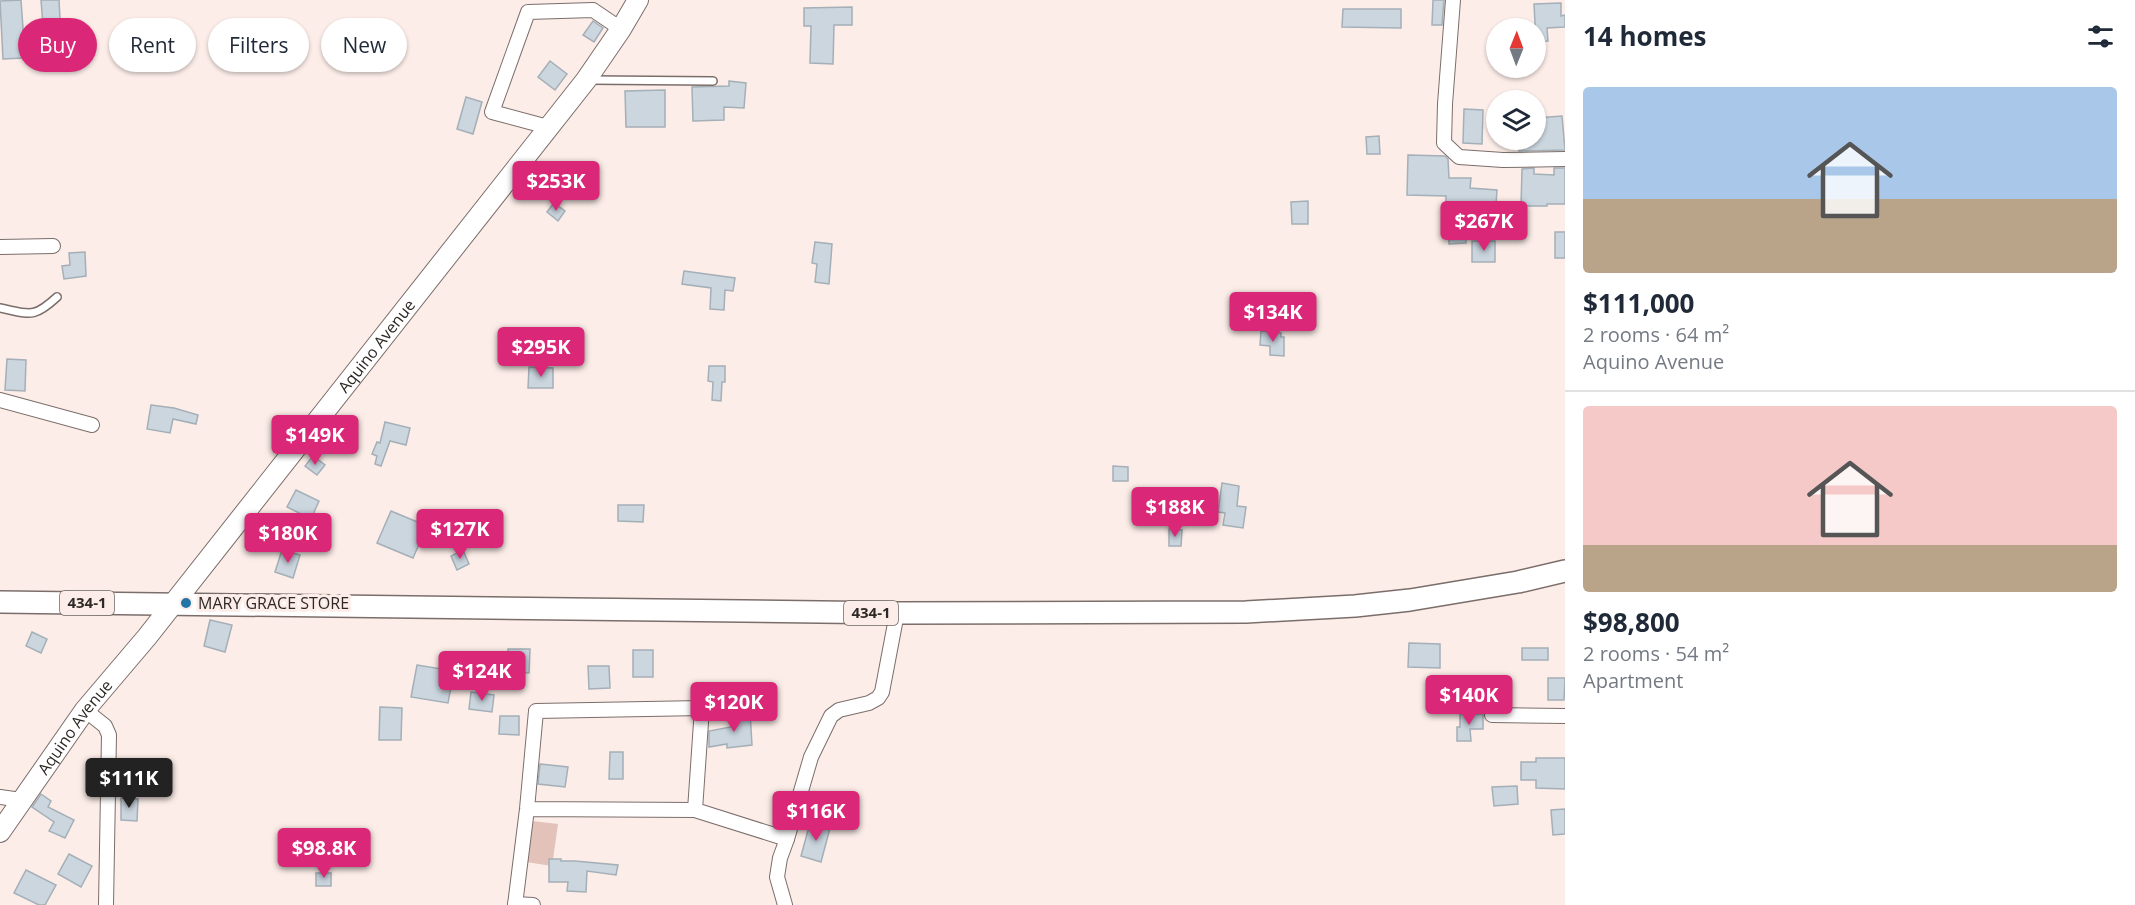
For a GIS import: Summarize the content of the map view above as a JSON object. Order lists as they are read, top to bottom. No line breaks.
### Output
{"streets":{"main road":["434-1"],"street":["Aquino Avenue"]},"crossings":[["Aquino Avenue","434-1"]],"places":["MARY GRACE STORE"],"north":"top","page":{"heading":"14 homes","chip":["Buy","Rent","Filters","New"],"list":[{"name":"$111,000","note":"2 rooms · 64 m² · Aquino Avenue"},{"name":"$98,800","note":"2 rooms · 54 m² · Apartment"}],"price":["$253K","$267K","$134K","$295K","$149K","$188K","$127K","$180K","$124K","$140K","$120K","$111K","$116K","$98.8K"]}}
